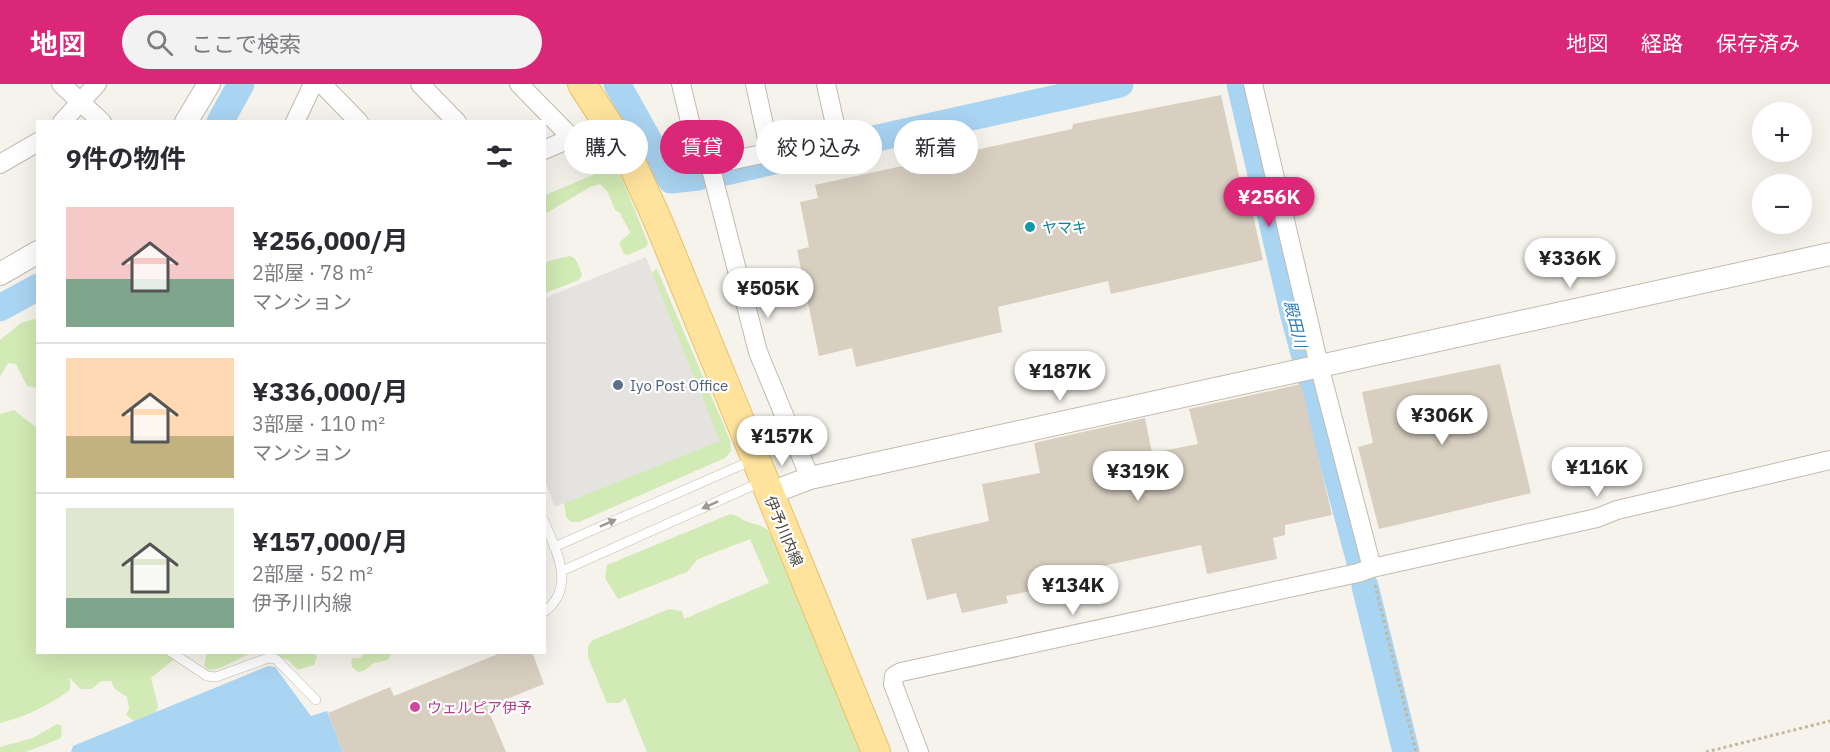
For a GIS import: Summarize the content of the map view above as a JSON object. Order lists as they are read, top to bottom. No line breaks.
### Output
{"streets":{"main road":["伊予川内線"]},"water":["殿田川"],"places":["ヤマキ","Iyo Post Office","ウェルピア伊予"],"page":{"header":"地図","search":"ここで検索","nav":["地図","経路","保存済み"],"map_buttons":["+","−"],"chip":["購入","賃貸","絞り込み","新着"],"heading":"9件の物件","price":["¥256K","¥336K","¥505K","¥187K","¥306K","¥157K","¥116K","¥319K","¥134K"],"list":[{"name":"¥256,000/月","note":"2部屋 · 78 m² · マンション"},{"name":"¥336,000/月","note":"3部屋 · 110 m² · マンション"},{"name":"¥157,000/月","note":"2部屋 · 52 m² · 伊予川内線"}]}}
